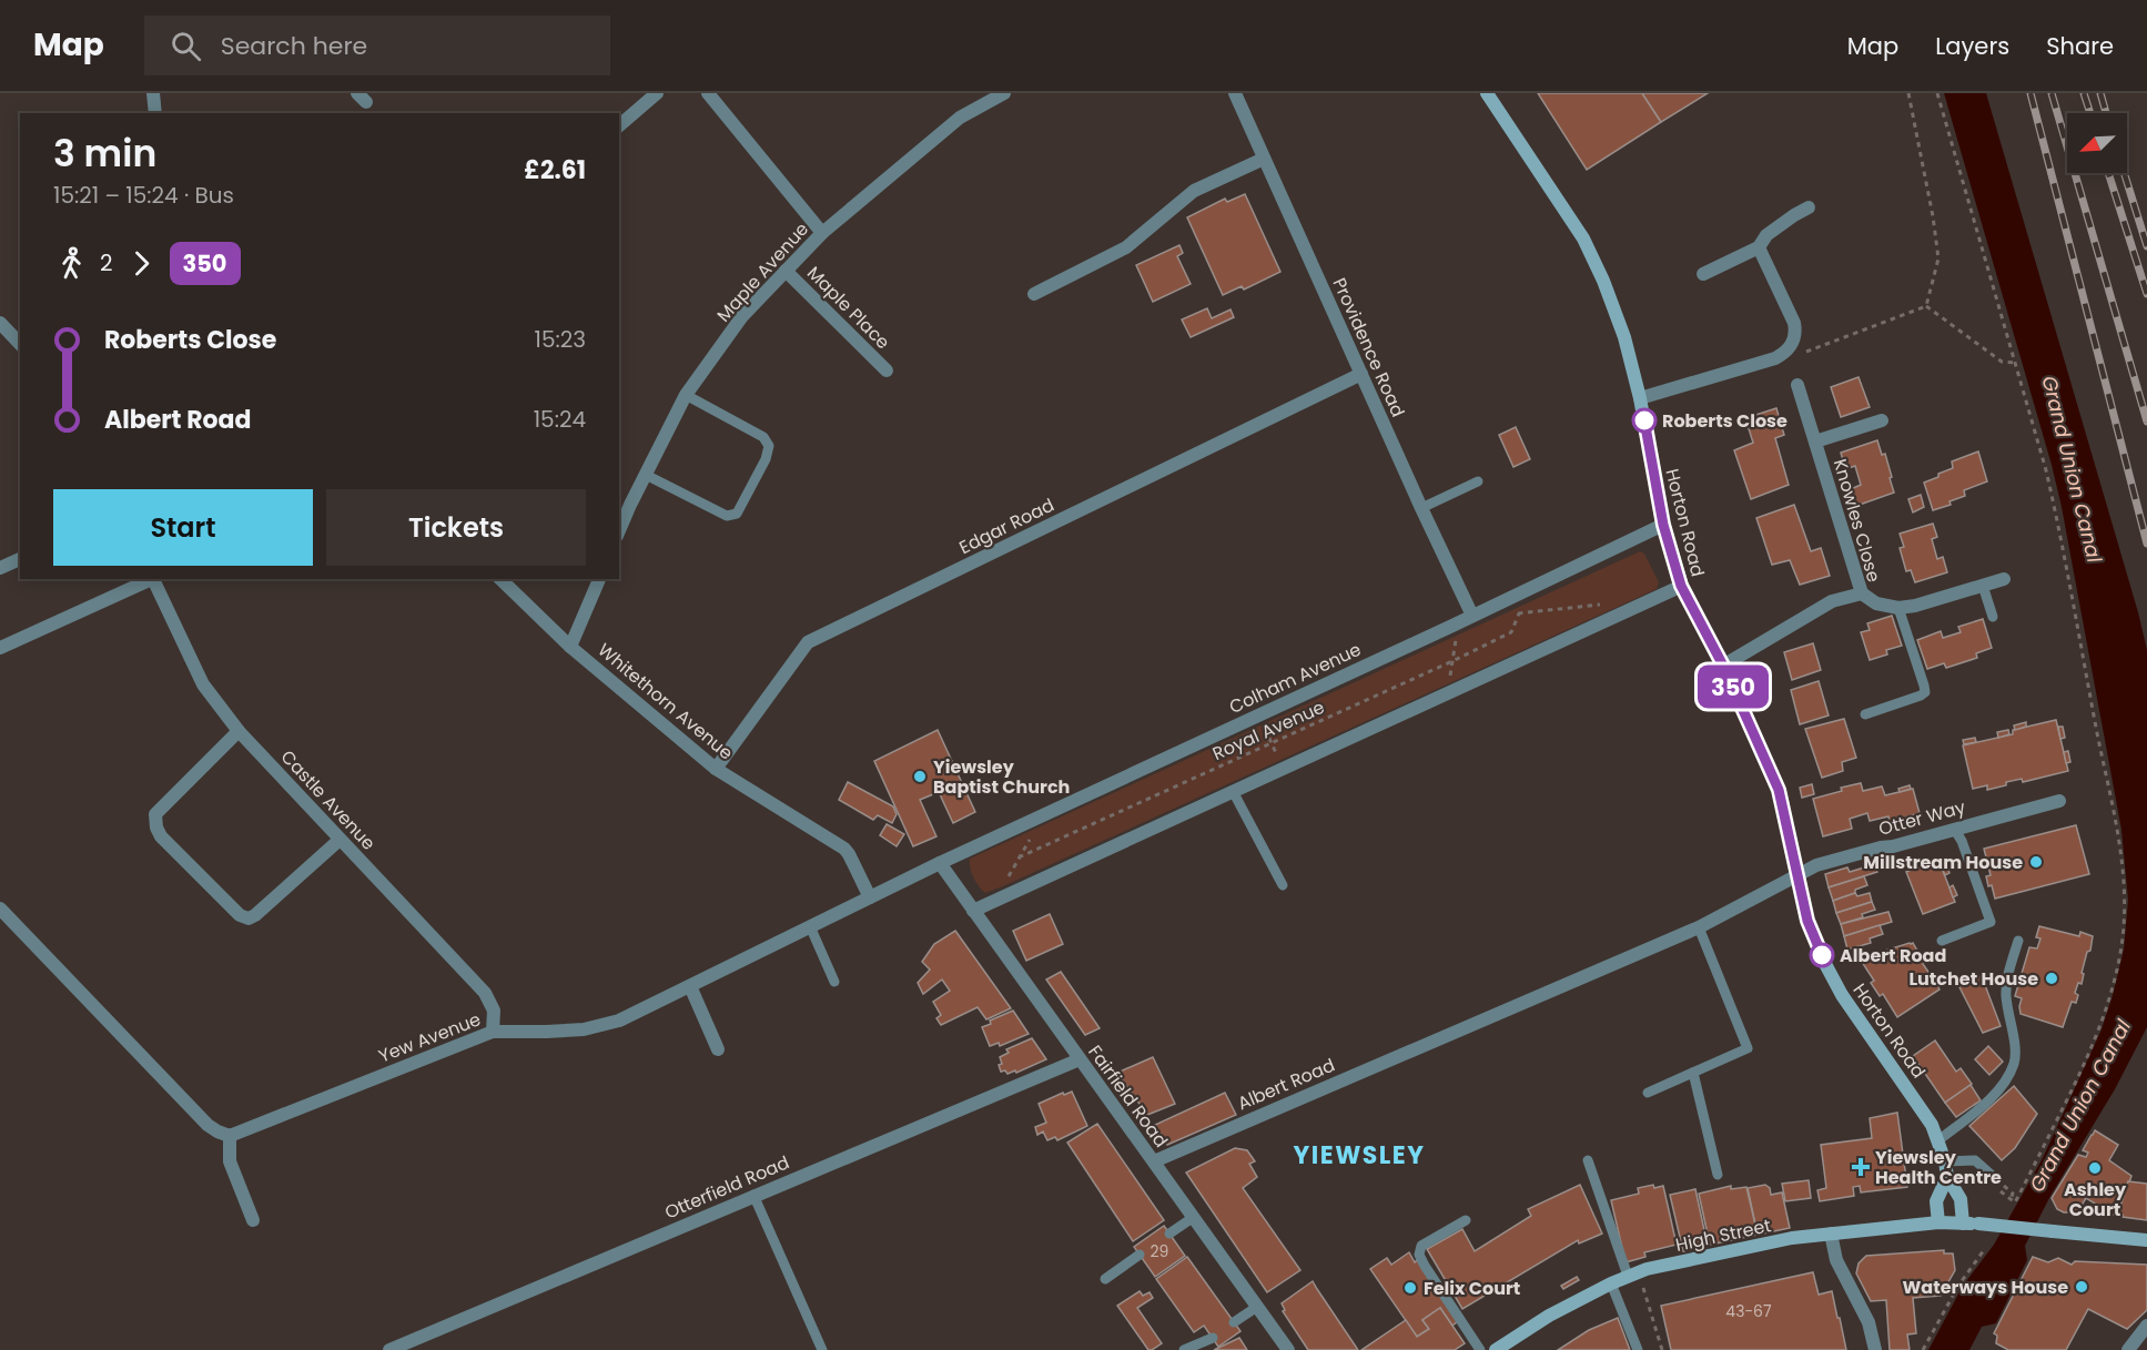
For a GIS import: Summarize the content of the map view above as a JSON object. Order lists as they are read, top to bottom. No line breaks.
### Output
{"streets":{"street":["Maple Avenue","Maple Place","Providence Road","Knowles Close","Horton Road","Edgar Road","Colham Avenue","Whitethorn Avenue","Castle Avenue","Otter Way","Yew Avenue","Albert Road","Fairfield Road","Otterfield Road","High Street"],"path":["Royal Avenue"]},"crossings":[["Maple Avenue","Maple Place"],["Providence Road","Edgar Road"],["Providence Road","Colham Avenue"],["Knowles Close","Horton Road"],["Horton Road","Colham Avenue"],["Horton Road","Otter Way"],["Horton Road","Albert Road"],["Horton Road","High Street"],["Edgar Road","Whitethorn Avenue"],["Colham Avenue","Yew Avenue"],["Colham Avenue","Fairfield Road"],["Whitethorn Avenue","Yew Avenue"],["Castle Avenue","Yew Avenue"],["Otter Way","Albert Road"],["Yew Avenue","Fairfield Road"],["Albert Road","Fairfield Road"],["Fairfield Road","Otterfield Road"]],"districts":["YIEWSLEY"],"water":["Grand Union Canal"],"places":{"other":["Roberts Close","Yiewsley Baptist Church","Millstream House","Albert Road","Lutchet House","Ashley Court","Waterways House","Felix Court"],"health":["Yiewsley Health Centre"]},"lines":["bus line 350"],"house_numbers":["29","43-67"],"north":"bottom left","page":{"header":"Map","search":"Search here","nav":["Map","Layers","Share"],"on_map":"350","heading":["3 min","15:21 – 15:24 · Bus","£2.61"],"legs":["2","350"],"list":[{"name":"Roberts Close","value":"15:23"},{"name":"Albert Road","value":"15:24"}],"buttons":["Start","Tickets"]}}
